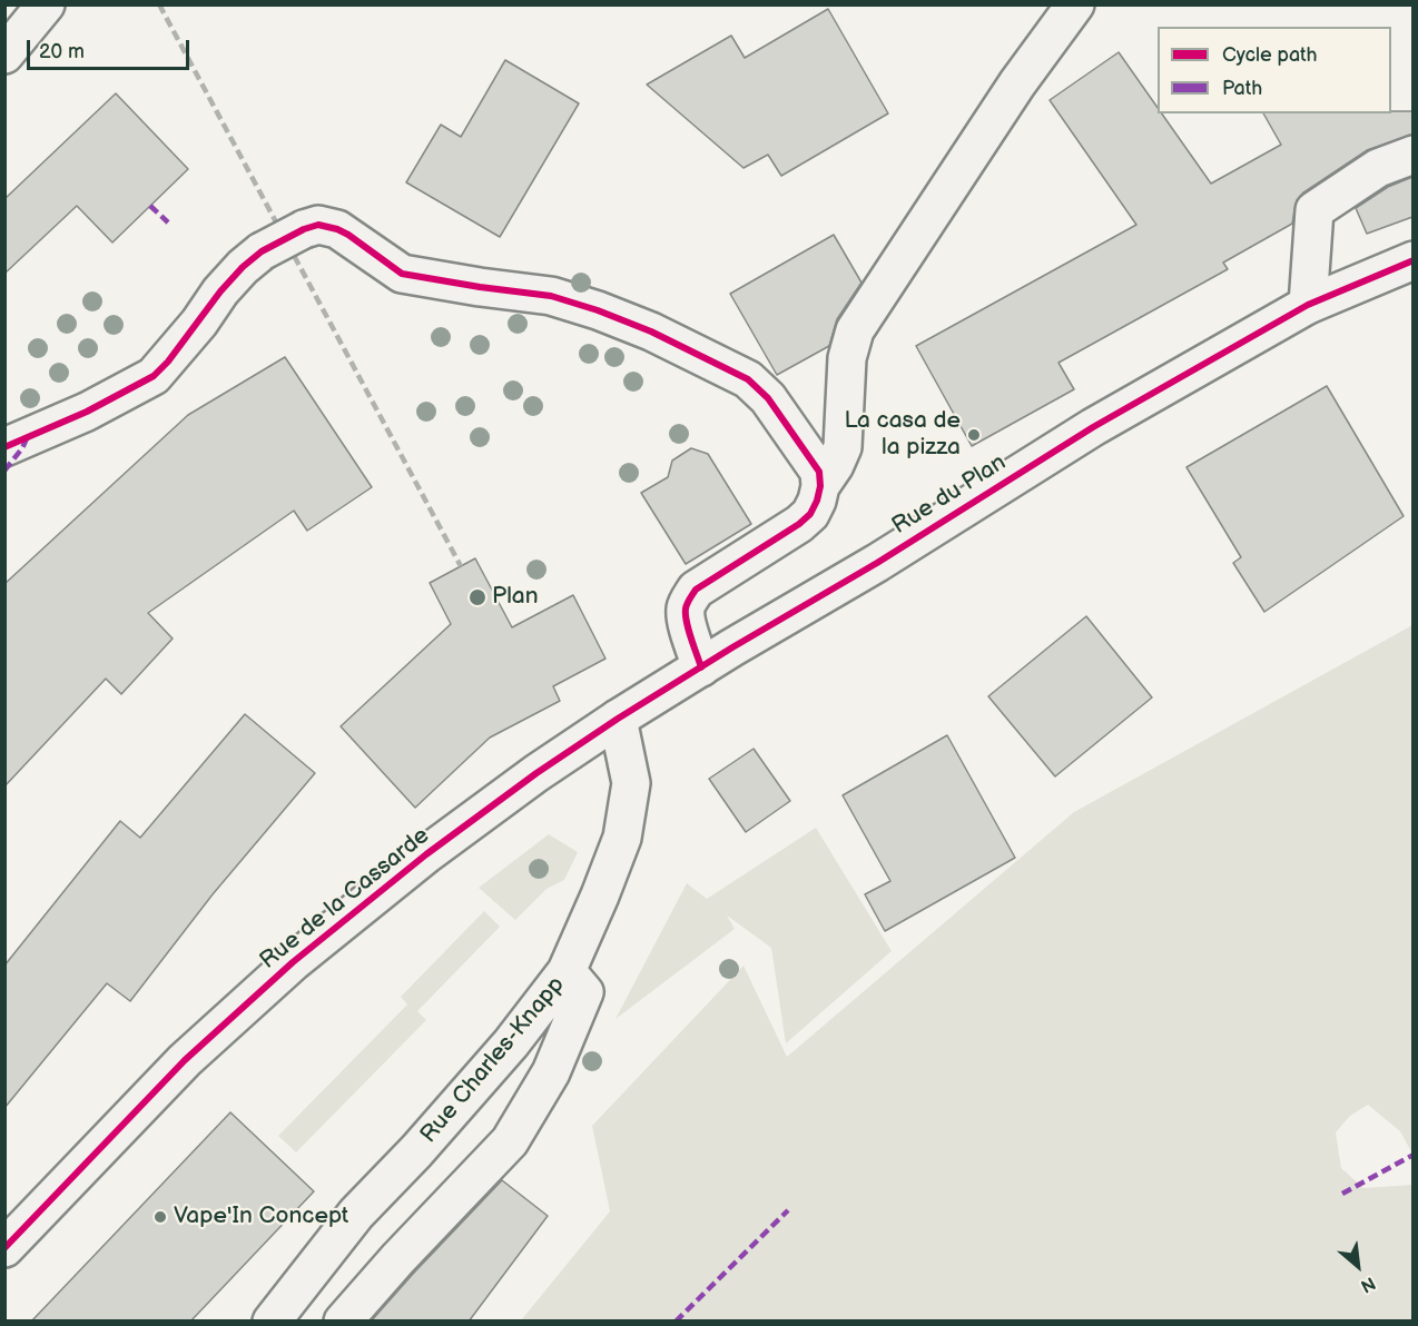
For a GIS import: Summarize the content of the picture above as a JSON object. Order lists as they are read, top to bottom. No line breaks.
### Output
{"streets":{"street":["Rue du Plan","Rue de la Cassarde","Rue Charles-Knapp"]},"crossings":[["Rue du Plan","Rue de la Cassarde"],["Rue du Plan","Rue Charles-Knapp"]],"places":["La casa de la pizza","Plan","Vape'In Concept"],"legend":["Cycle path","Path"],"scale_bar":"20 m","north":"bottom right"}
